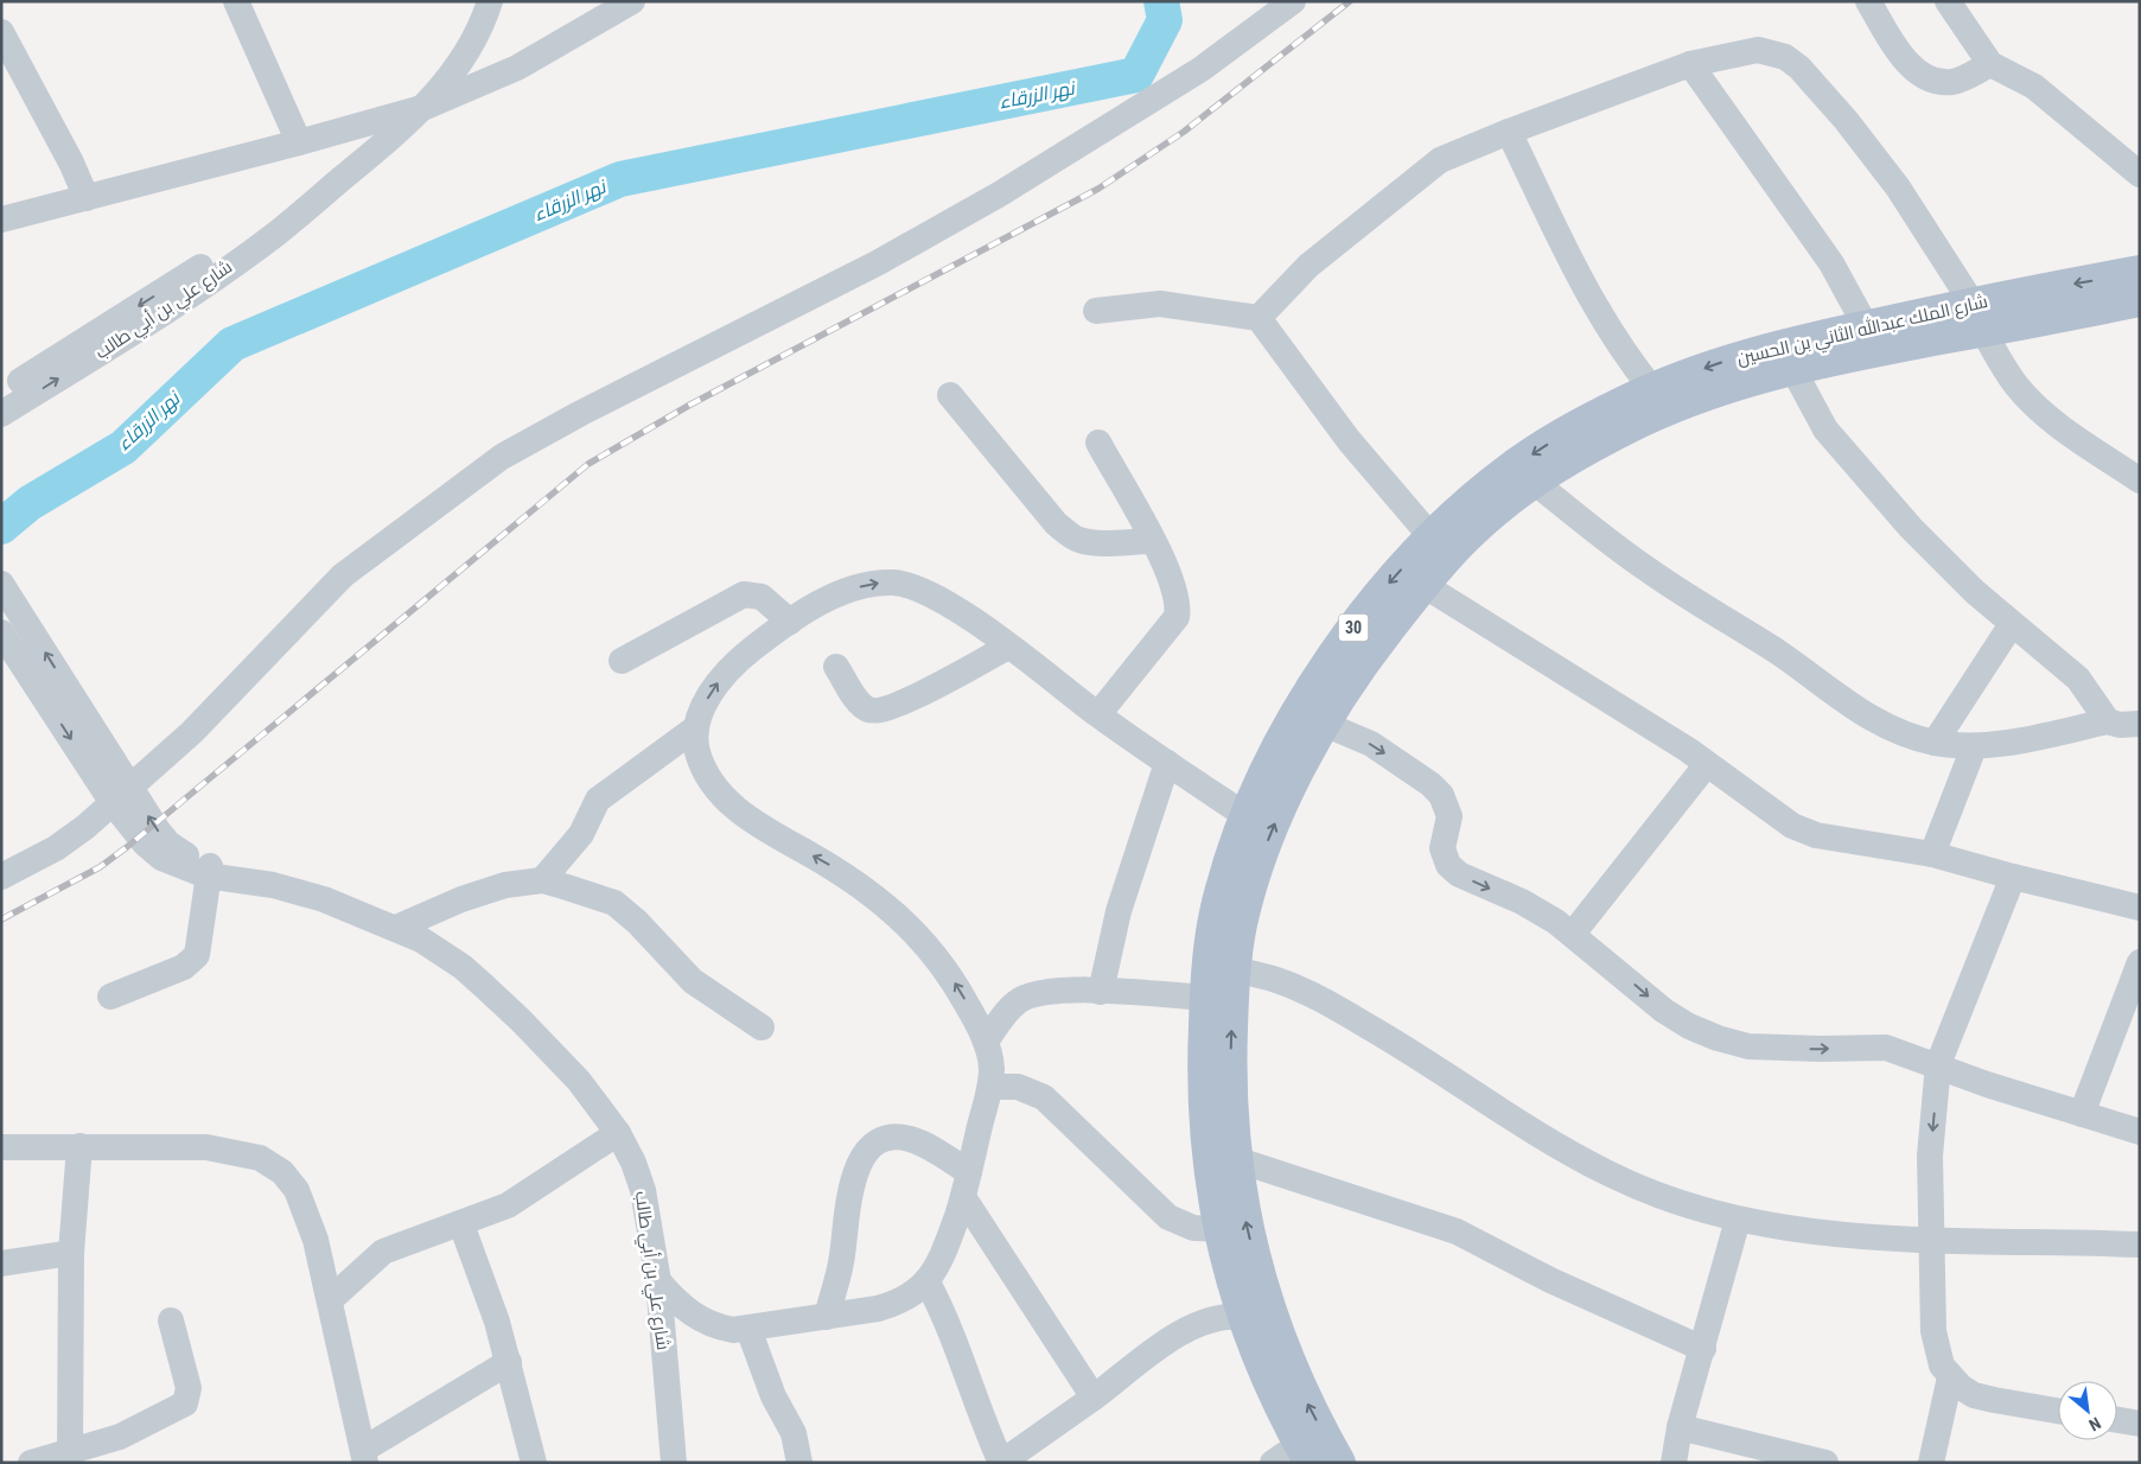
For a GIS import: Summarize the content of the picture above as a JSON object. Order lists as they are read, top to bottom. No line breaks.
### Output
{"streets":{"main road":["شارع الملك عبدالله الثاني بن الحسين","30"],"street":["شارع علي بن أبي طالب"]},"water":["نهر الزرقاء"],"north":"bottom right"}
